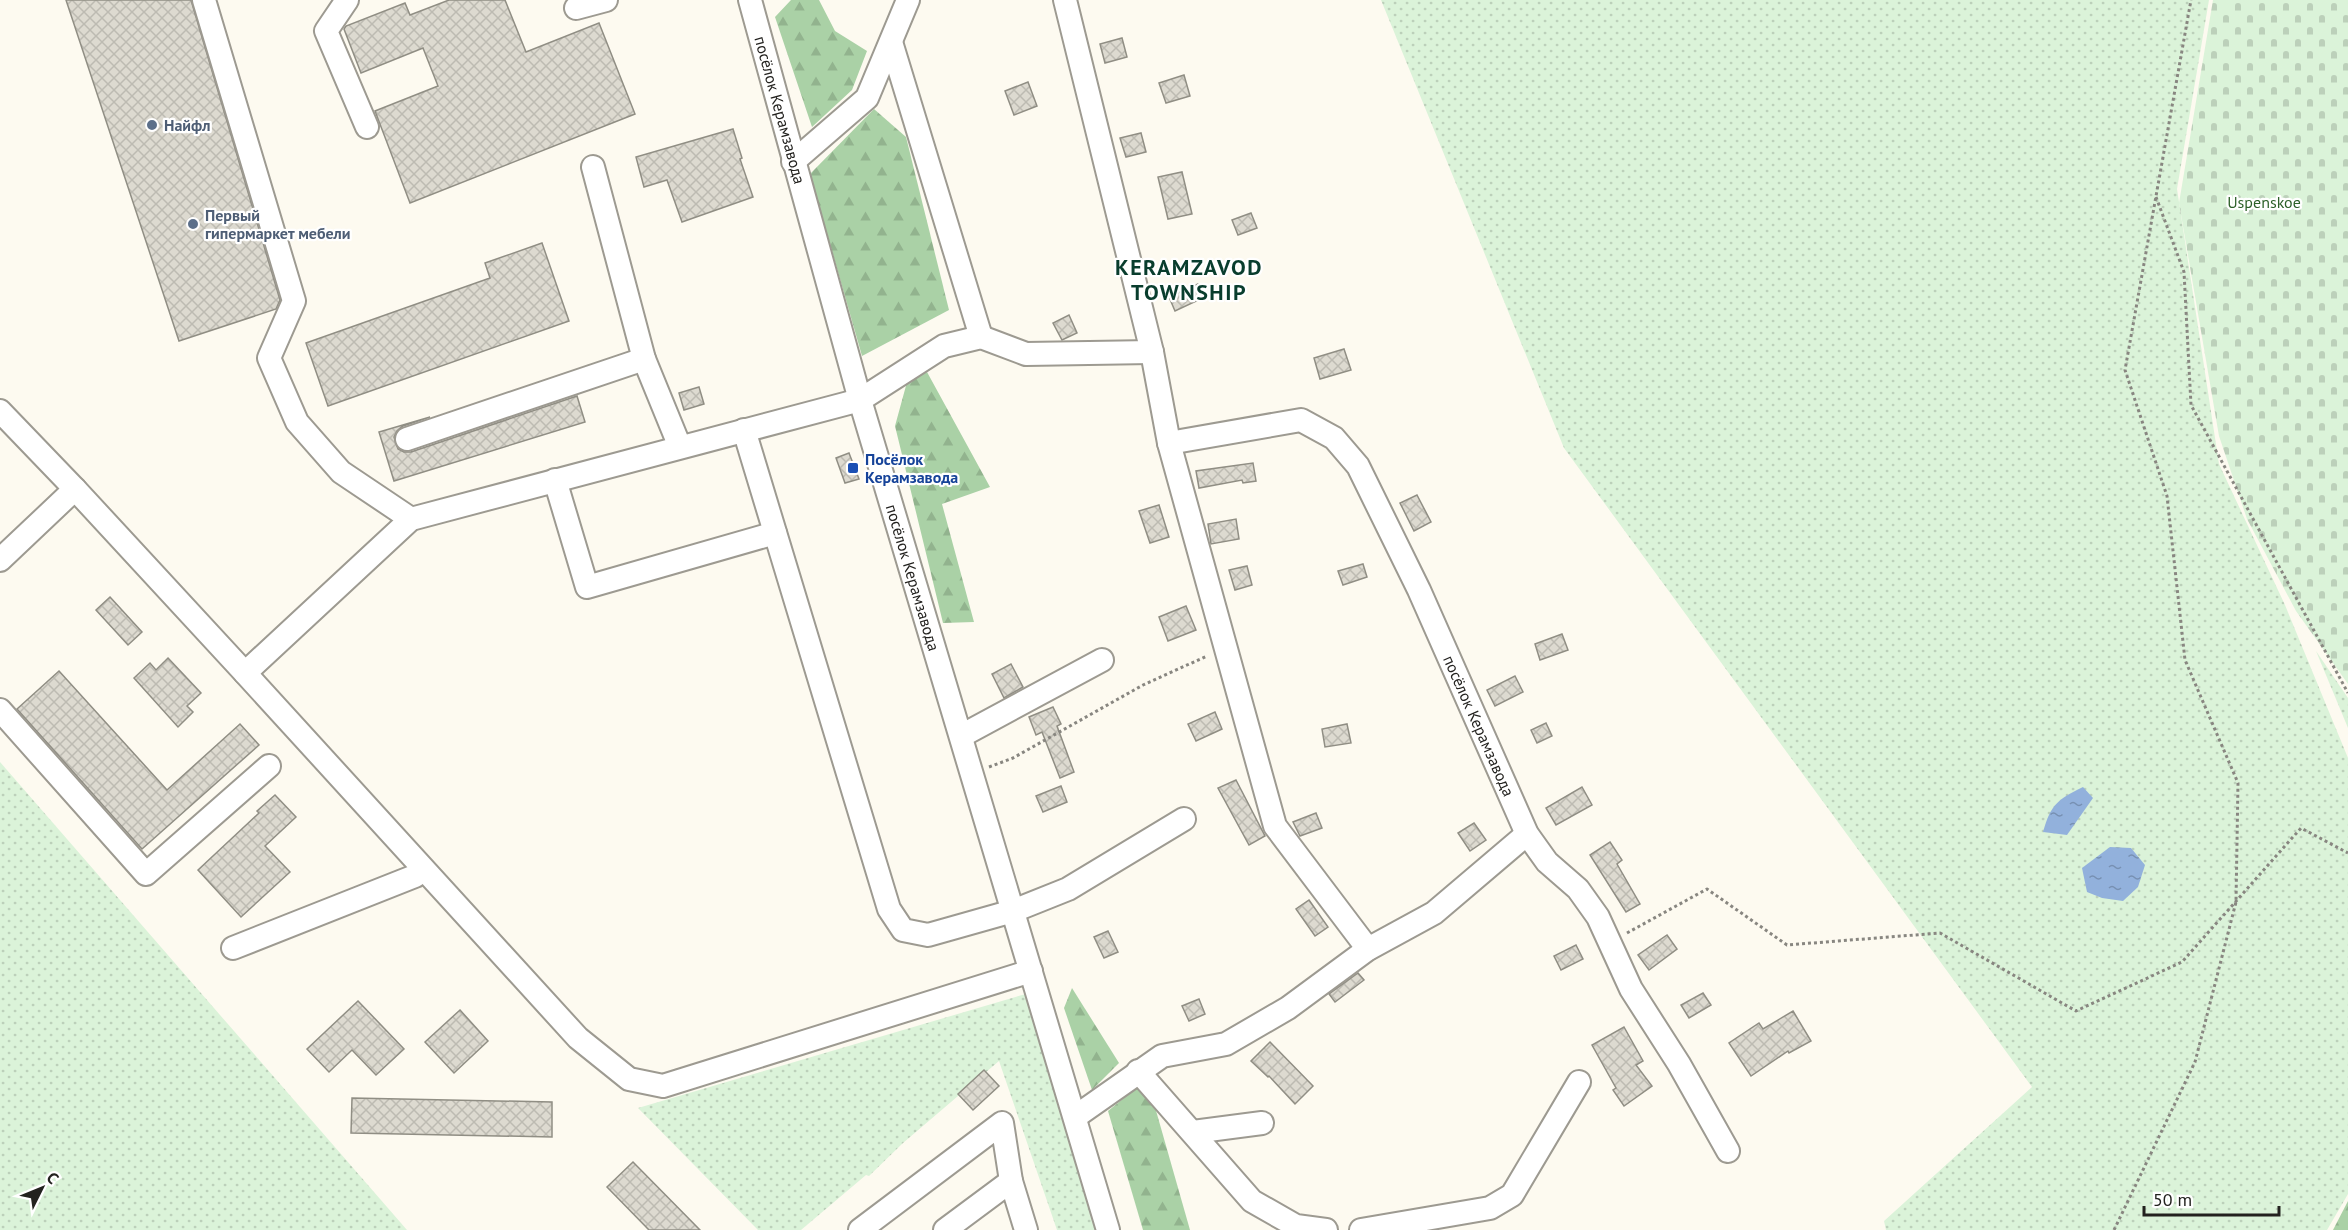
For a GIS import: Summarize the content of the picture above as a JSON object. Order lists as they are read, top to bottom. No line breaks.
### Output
{"streets":{"street":["посёлок Керамзавода"]},"districts":["KERAMZAVOD TOWNSHIP"],"parks":["Uspenskoe"],"places":{"other":["Найфл","Первый гипермаркет мебели"],"transit":["Посёлок Керамзавода"]},"scale_bar":"50 m","north":"top right"}
